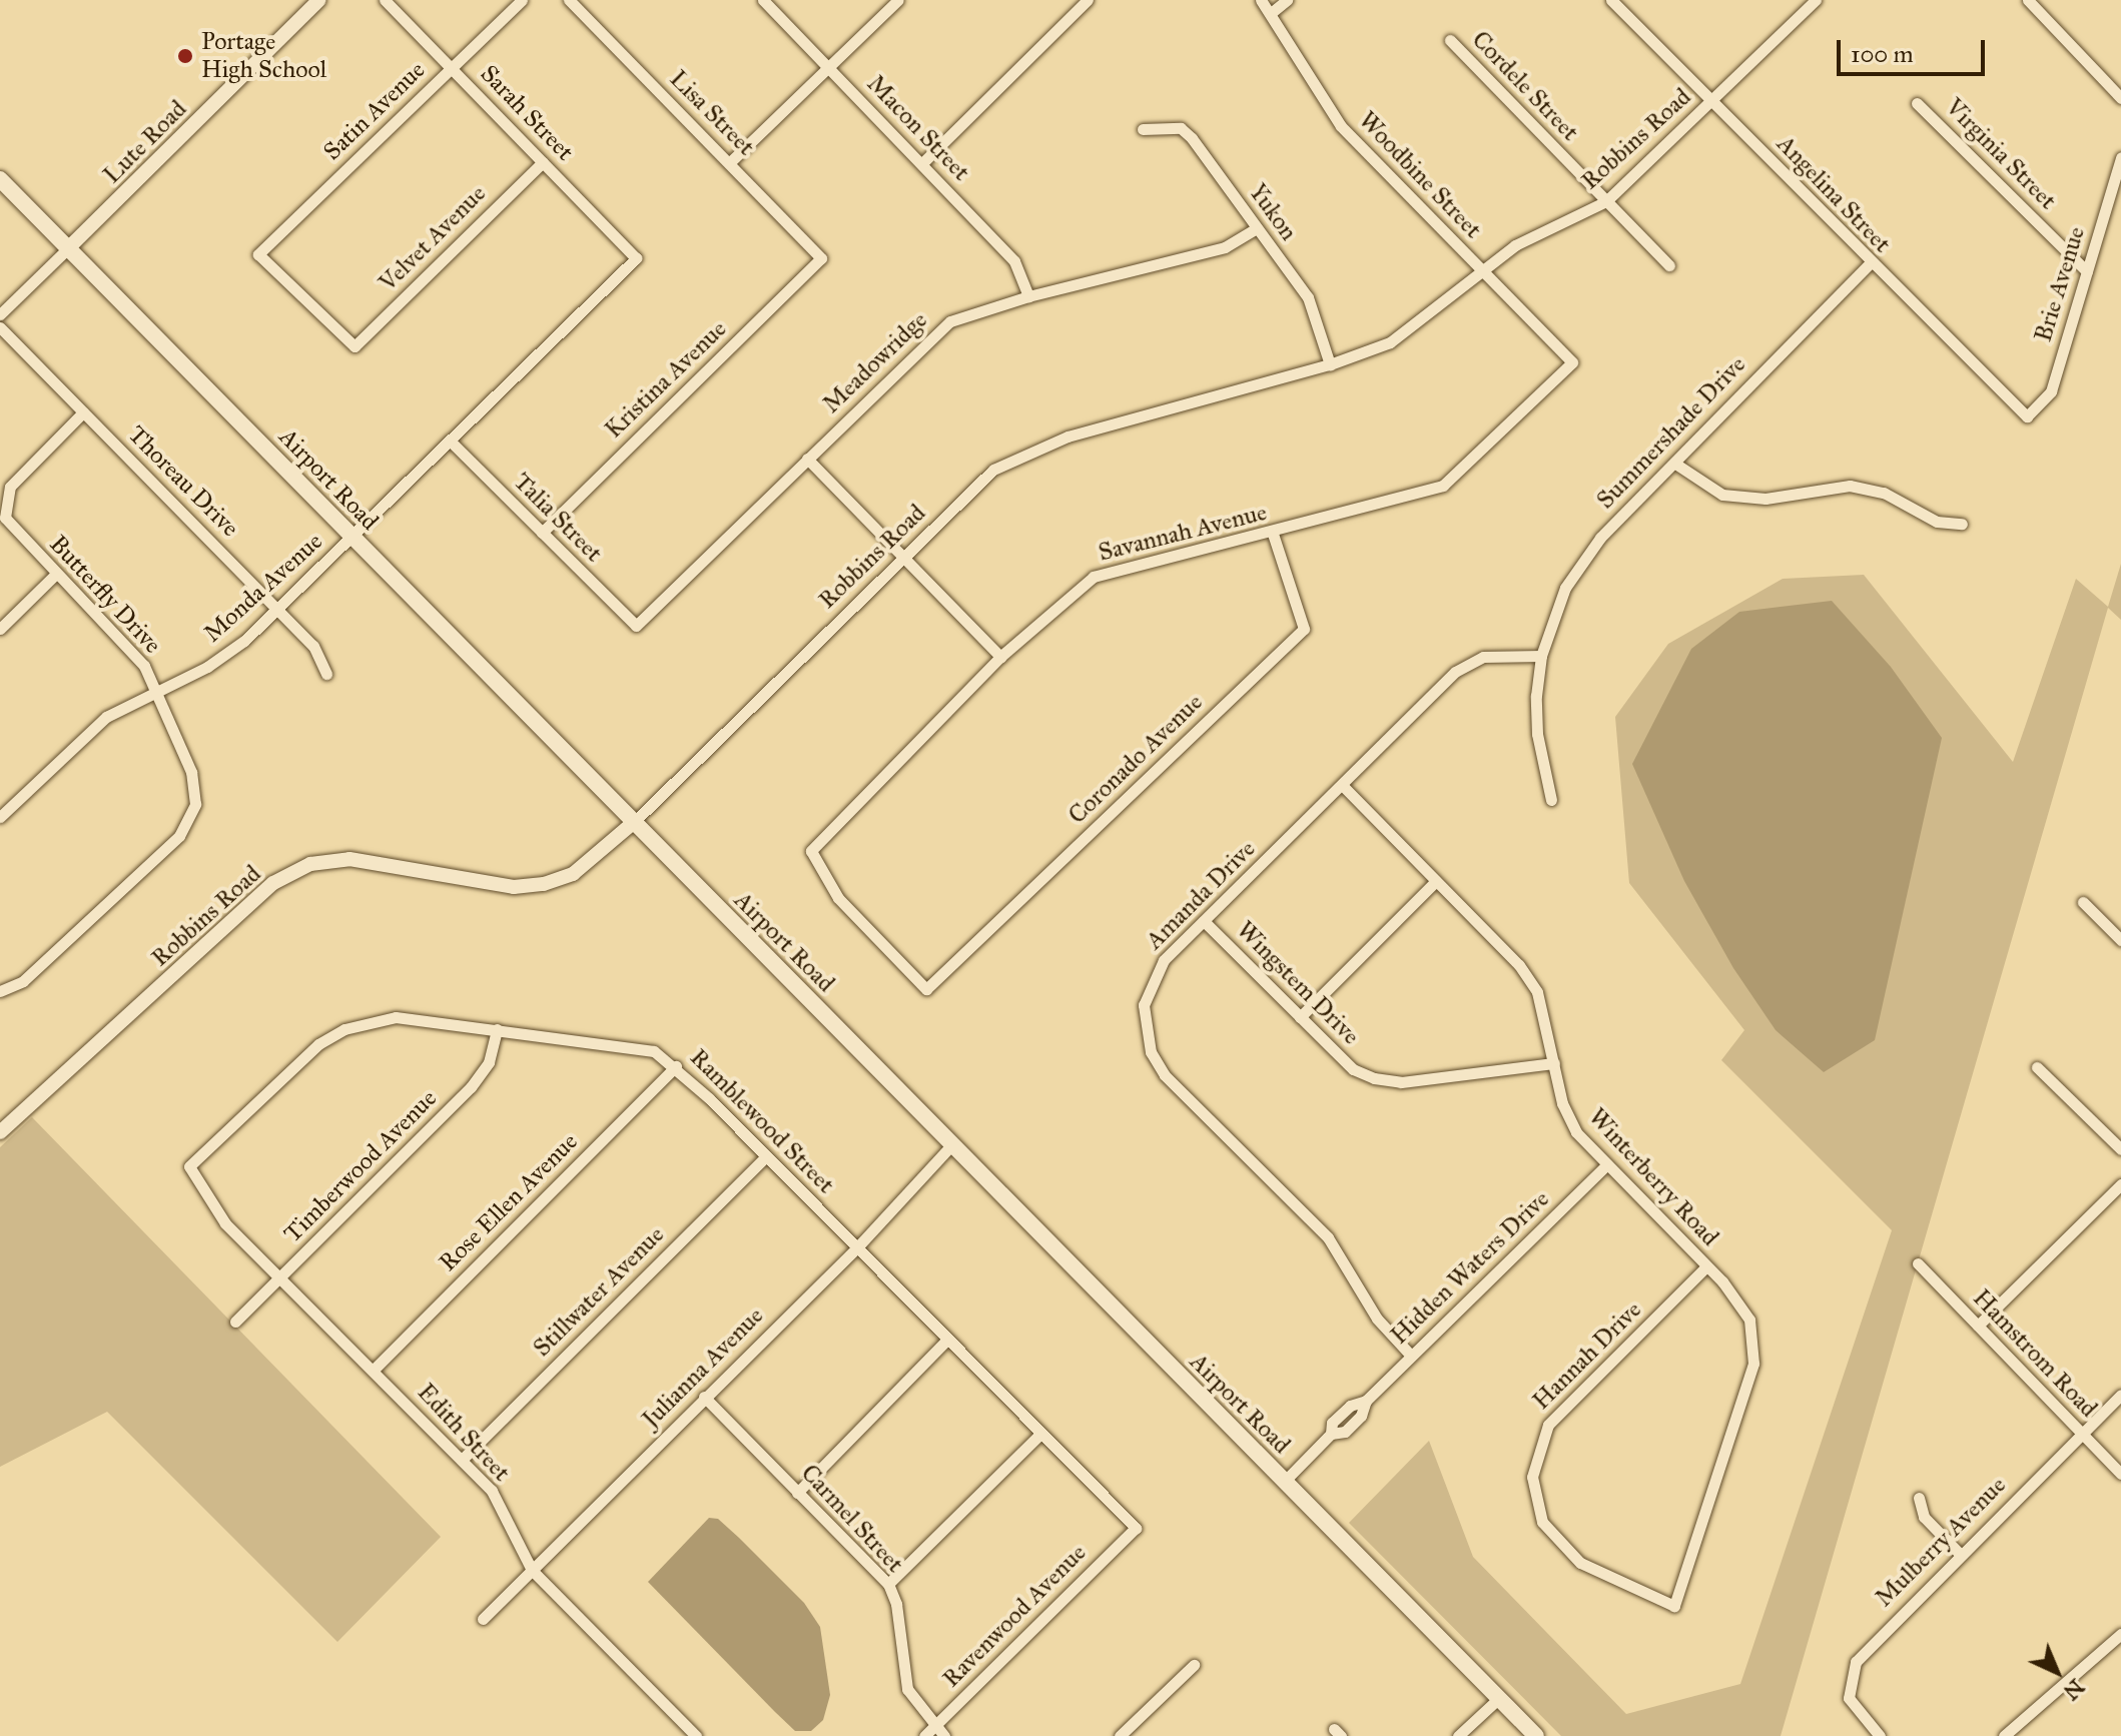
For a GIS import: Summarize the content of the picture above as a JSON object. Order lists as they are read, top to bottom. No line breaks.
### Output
{"streets":{"main road":["Airport Road"],"street":["Cordele Street","Satin Avenue","Sarah Street","Lisa Street","Macon Street","Robbins Road","Lute Road","Virginia Street","Woodbine Street","Angelina Street","Yukon","Velvet Avenue","Brie Avenue","Meadowridge","Kristina Avenue","Summershade Drive","Thoreau Drive","Talia Street","Savannah Avenue","Monda Avenue","Butterfly Drive","Coronado Avenue","Amanda Drive","Wingstem Drive","Ramblewood Street","Timberwood Avenue","Winterberry Road","Rose Ellen Avenue","Hidden Waters Drive","Stillwater Avenue","Hamstrom Road","Hannah Drive","Julianna Avenue","Edith Street","Carmel Street","Mulberry Avenue","Ravenwood Avenue"]},"crossings":[["Cordele Street","Robbins Road"],["Satin Avenue","Sarah Street"],["Satin Avenue","Velvet Avenue"],["Sarah Street","Velvet Avenue"],["Sarah Street","Monda Avenue"],["Lisa Street","Kristina Avenue"],["Macon Street","Meadowridge"],["Robbins Road","Woodbine Street"],["Robbins Road","Angelina Street"],["Robbins Road","Yukon"],["Robbins Road","Airport Road"],["Lute Road","Airport Road"],["Virginia Street","Brie Avenue"],["Woodbine Street","Savannah Avenue"],["Angelina Street","Brie Avenue"],["Angelina Street","Summershade Drive"],["Yukon","Meadowridge"],["Meadowridge","Talia Street"],["Kristina Avenue","Talia Street"],["Summershade Drive","Amanda Drive"],["Airport Road","Monda Avenue"],["Airport Road","Hidden Waters Drive"],["Airport Road","Julianna Avenue"],["Thoreau Drive","Monda Avenue"],["Thoreau Drive","Butterfly Drive"],["Talia Street","Monda Avenue"],["Savannah Avenue","Coronado Avenue"],["Monda Avenue","Butterfly Drive"],["Amanda Drive","Wingstem Drive"],["Amanda Drive","Winterberry Road"],["Amanda Drive","Hidden Waters Drive"],["Wingstem Drive","Winterberry Road"],["Ramblewood Street","Timberwood Avenue"],["Ramblewood Street","Rose Ellen Avenue"],["Ramblewood Street","Stillwater Avenue"],["Ramblewood Street","Julianna Avenue"],["Ramblewood Street","Edith Street"],["Ramblewood Street","Ravenwood Avenue"],["Timberwood Avenue","Edith Street"],["Winterberry Road","Hidden Waters Drive"],["Winterberry Road","Hannah Drive"],["Rose Ellen Avenue","Edith Street"],["Stillwater Avenue","Edith Street"],["Hamstrom Road","Mulberry Avenue"],["Julianna Avenue","Edith Street"],["Julianna Avenue","Carmel Street"],["Carmel Street","Ravenwood Avenue"]],"places":["Portage High School"],"scale_bar":"100 m","north":"bottom right"}
